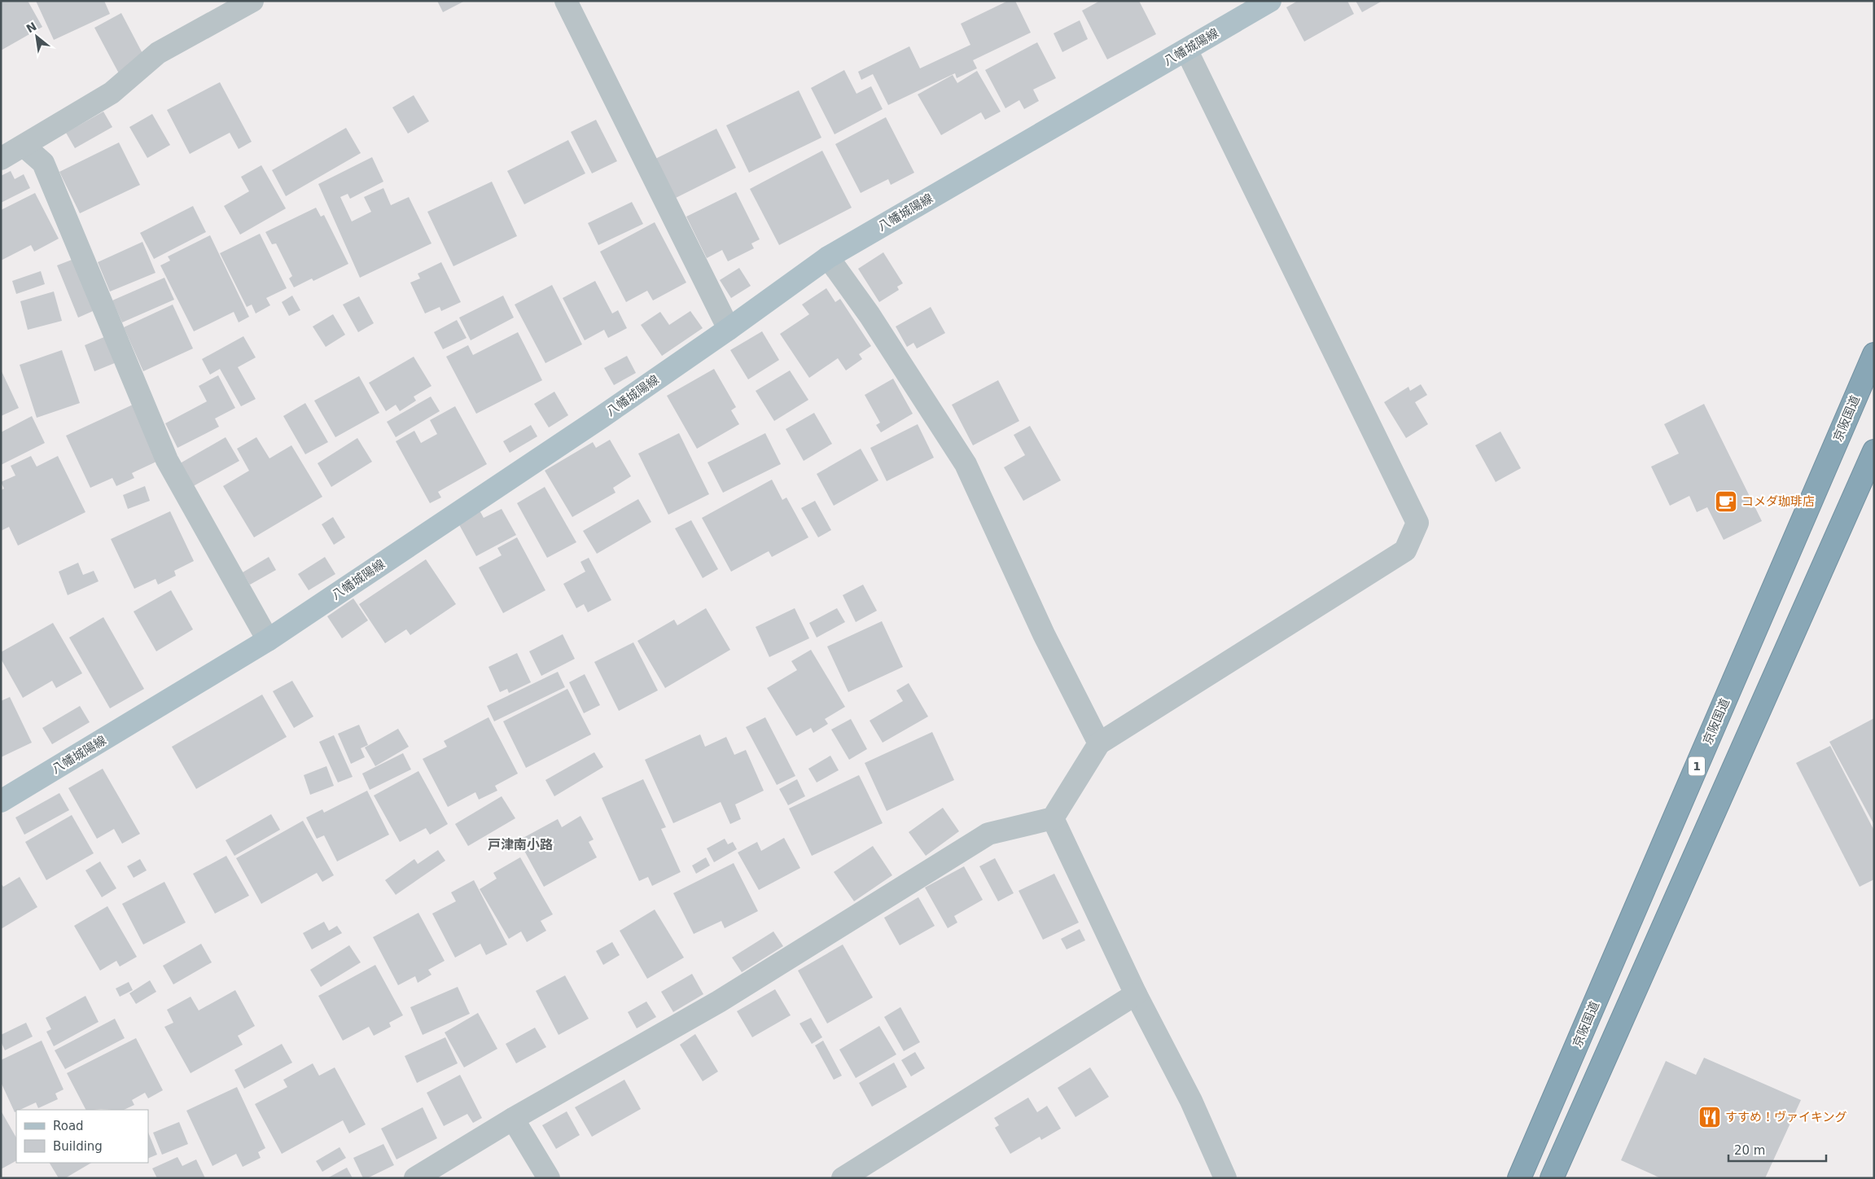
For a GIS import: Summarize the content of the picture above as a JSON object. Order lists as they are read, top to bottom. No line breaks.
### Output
{"streets":{"highway":["京阪国道","1"],"main road":["八幡城陽線"]},"districts":["戸津南小路"],"places":{"cafe":["コメダ珈琲店"],"restaurant":["すすめ！ヴァイキング"]},"legend":["Road","Building"],"scale_bar":"20 m","north":"top left"}
